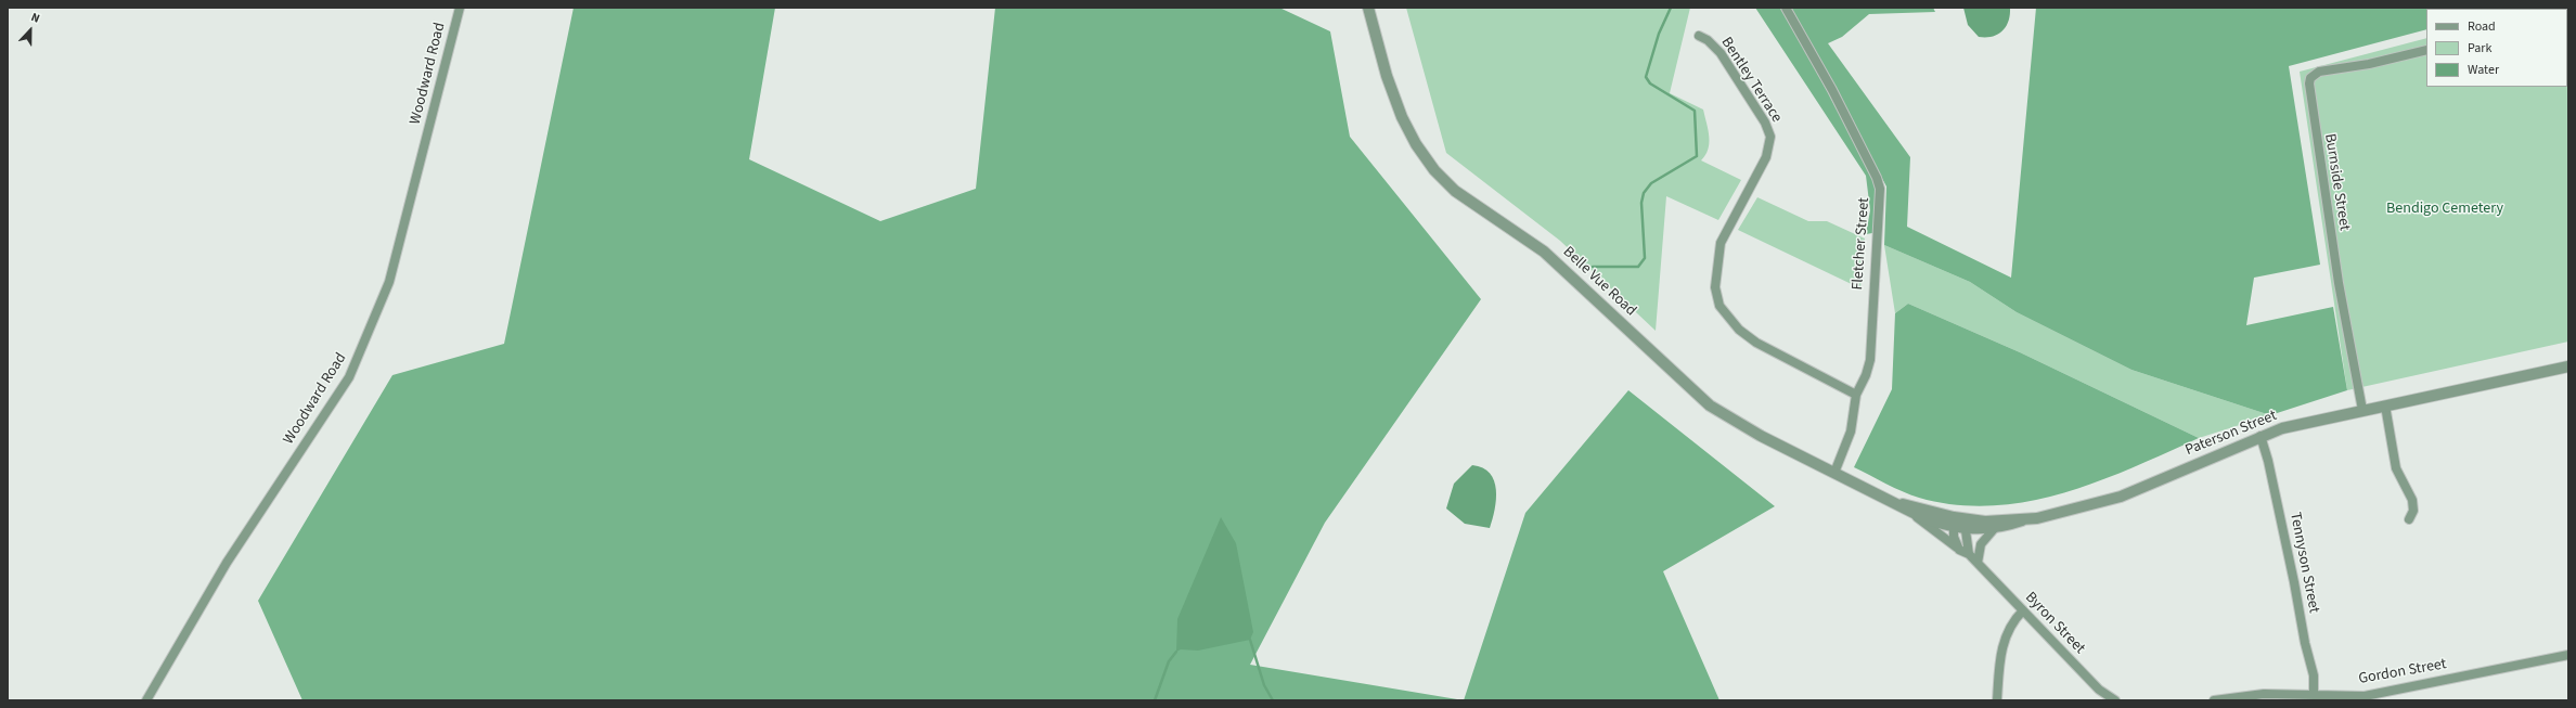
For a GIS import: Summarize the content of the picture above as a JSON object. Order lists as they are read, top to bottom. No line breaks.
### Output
{"streets":{"street":["Woodward Road","Bentley Terrace","Burnside Street","Fletcher Street","Belle Vue Road","Paterson Street","Tennyson Street","Byron Street","Gordon Street"]},"crossings":[["Bentley Terrace","Fletcher Street"],["Burnside Street","Paterson Street"],["Fletcher Street","Belle Vue Road"],["Belle Vue Road","Paterson Street"],["Belle Vue Road","Byron Street"],["Paterson Street","Tennyson Street"],["Tennyson Street","Gordon Street"]],"parks":["Bendigo Cemetery"],"legend":["Road","Park","Water"],"north":"top"}
